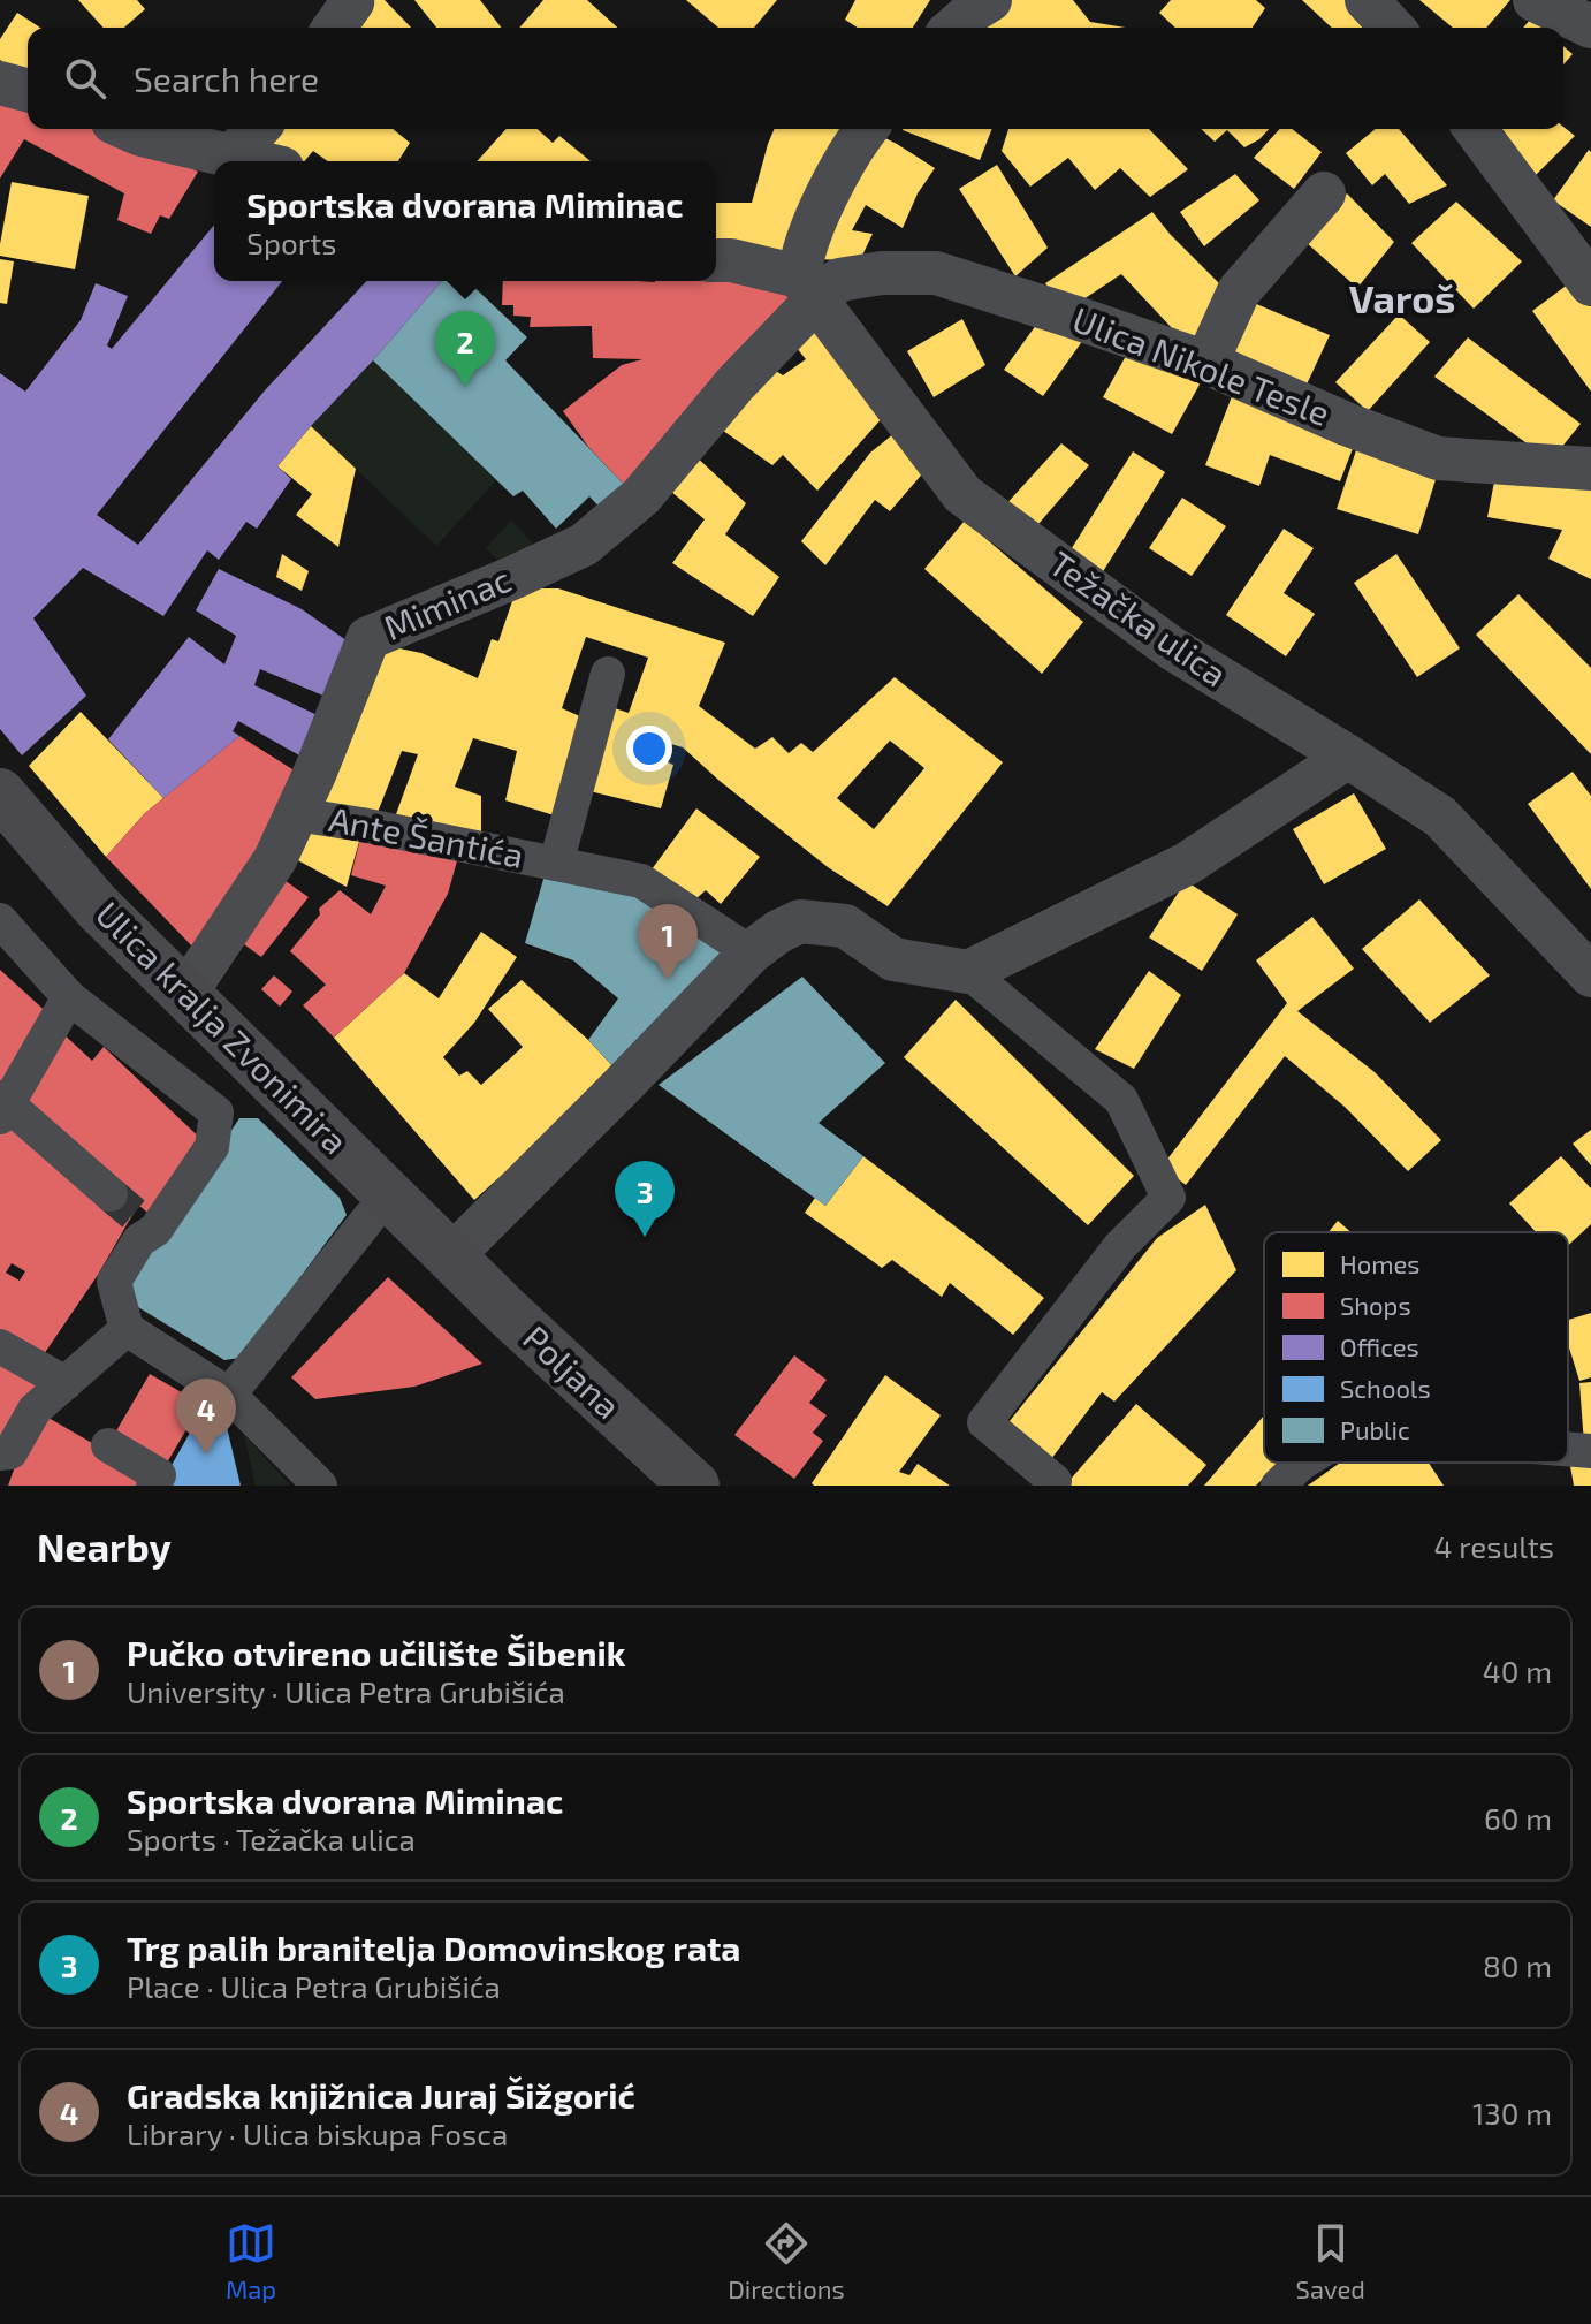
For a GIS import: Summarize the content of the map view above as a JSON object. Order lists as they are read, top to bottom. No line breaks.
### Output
{"streets":{"main road":["Ulica kralja Zvonimira","Poljana"],"street":["Ulica Nikole Tesle","Miminac","Težačka ulica","Ante Šantića"]},"crossings":[["Ulica Nikole Tesle","Miminac"],["Ulica Nikole Tesle","Težačka ulica"],["Miminac","Težačka ulica"],["Miminac","Ante Šantića"],["Miminac","Ulica kralja Zvonimira"],["Ulica kralja Zvonimira","Poljana"]],"districts":["Varoš"],"legend":["Homes","Shops","Offices","Schools","Public"],"page":{"search":"Search here","popup":["Sportska dvorana Miminac","Sports"],"pins":["2","1","3","4"],"heading":["Nearby","4 results"],"list":[{"mark":"1","name":"Pučko otvireno učilište Šibenik","note":"University · Ulica Petra Grubišića","value":"40 m"},{"mark":"2","name":"Sportska dvorana Miminac","note":"Sports · Težačka ulica","value":"60 m"},{"mark":"3","name":"Trg palih branitelja Domovinskog rata","note":"Place · Ulica Petra Grubišića","value":"80 m"},{"mark":"4","name":"Gradska knjižnica Juraj Šižgorić","note":"Library · Ulica biskupa Fosca","value":"130 m"}],"nav":["Map","Directions","Saved"]}}
